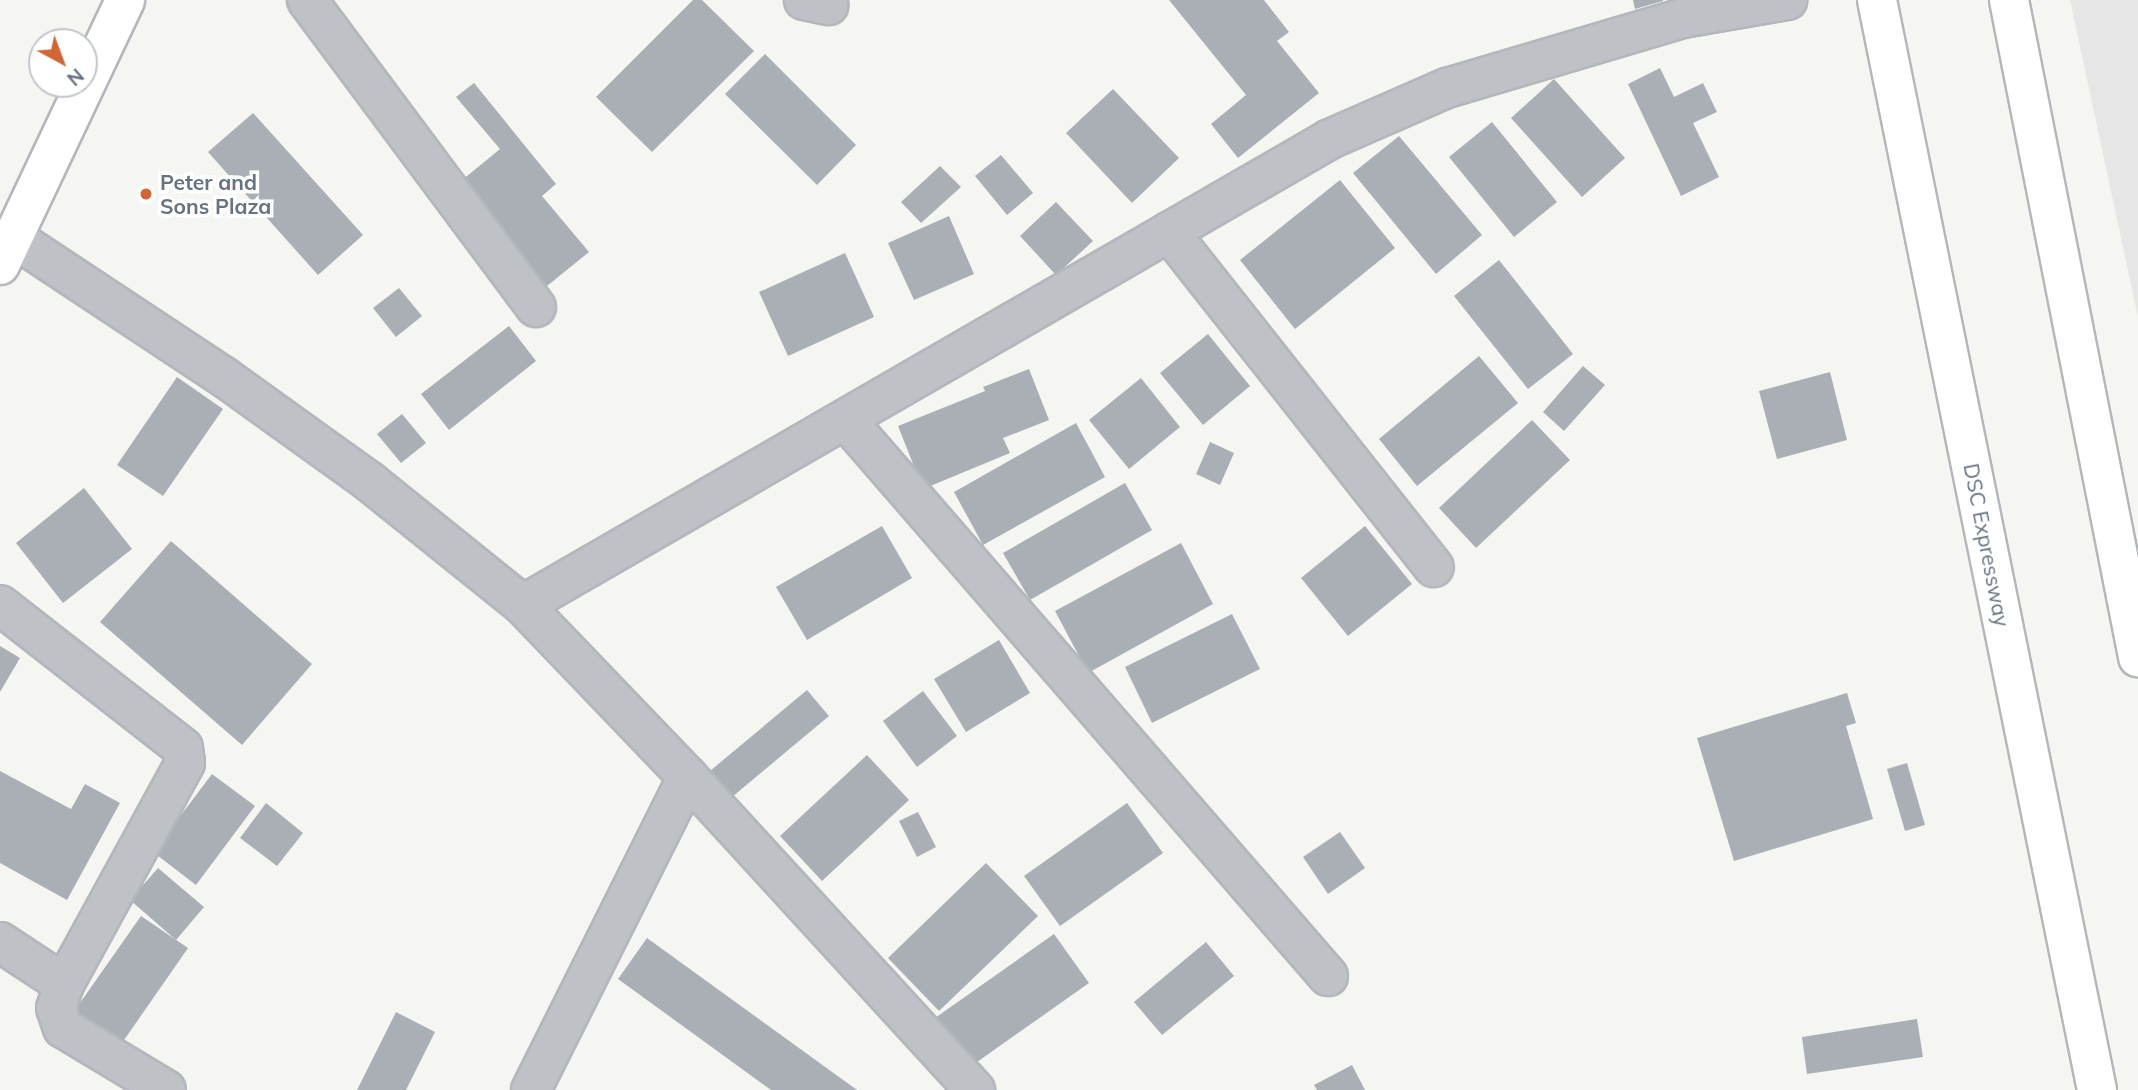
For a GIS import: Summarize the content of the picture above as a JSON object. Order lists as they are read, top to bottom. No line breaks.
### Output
{"streets":{"main road":["DSC Expressway"]},"places":["Peter and Sons Plaza"],"north":"bottom right"}
